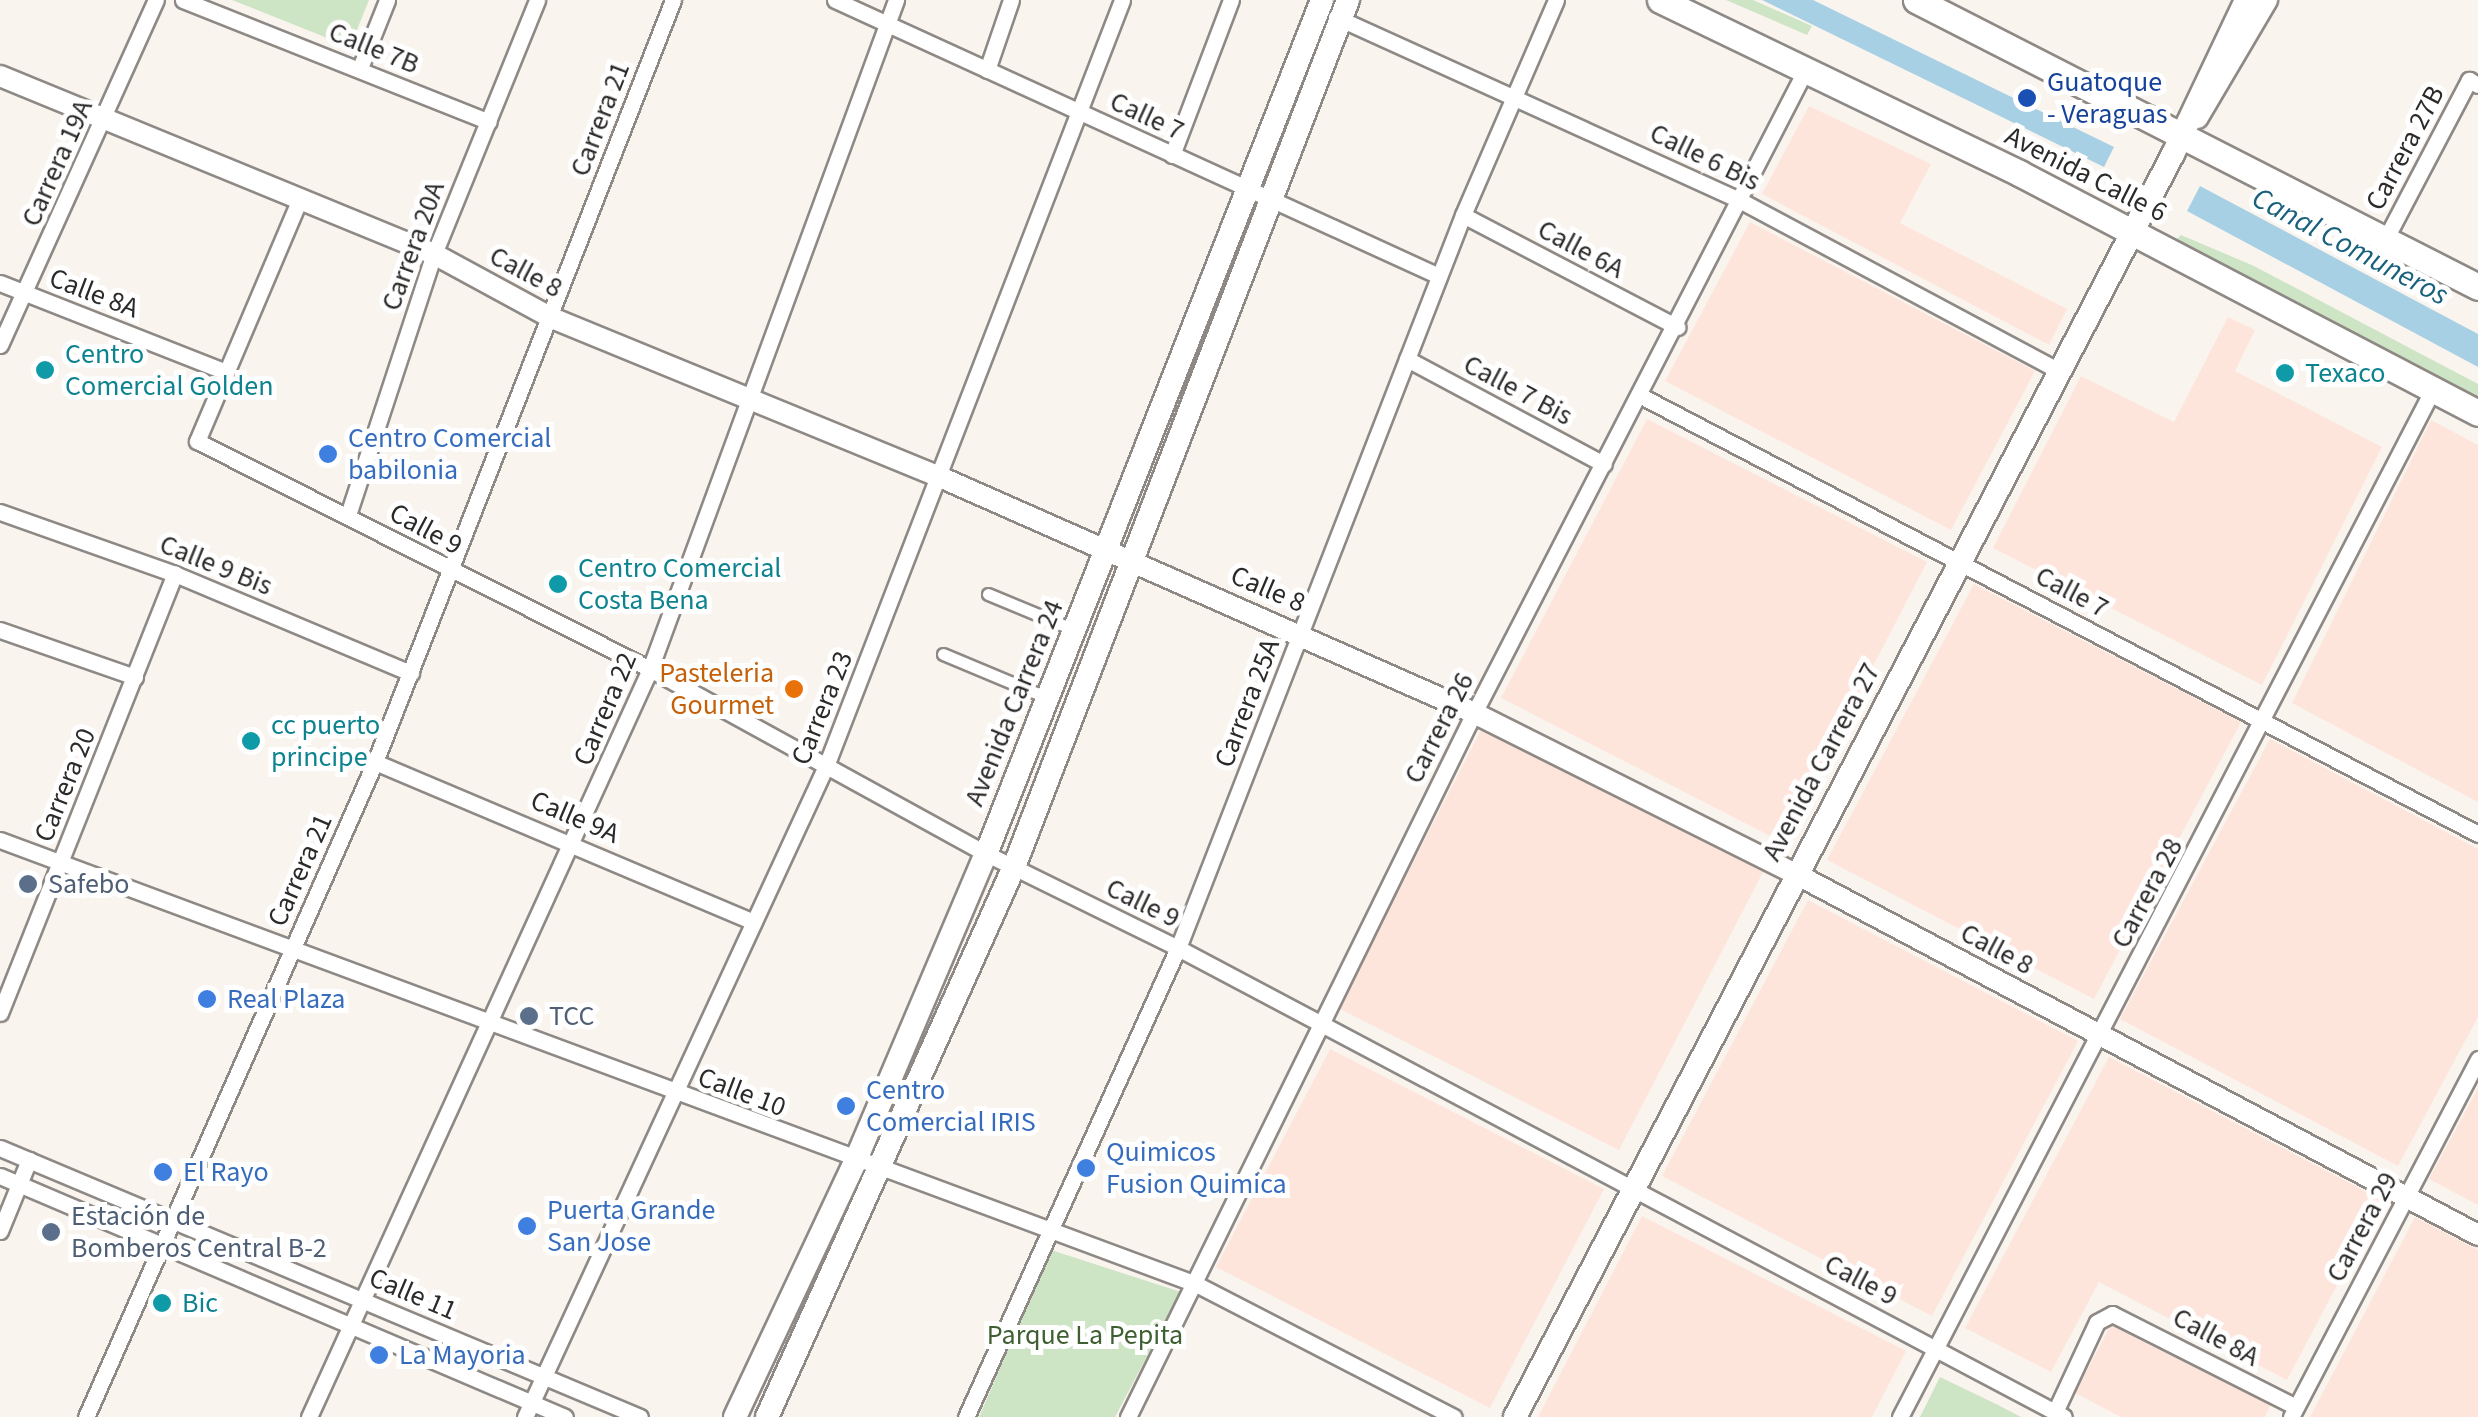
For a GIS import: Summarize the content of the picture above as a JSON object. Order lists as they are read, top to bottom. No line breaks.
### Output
{"streets":{"main road":["Avenida Calle 6","Avenida Carrera 24","Avenida Carrera 27"],"street":["Calle 7B","Calle 7","Carrera 21","Carrera 27B","Calle 6 Bis","Carrera 19A","Carrera 20A","Calle 6A","Calle 8","Calle 8A","Calle 7 Bis","Calle 9","Calle 9 Bis","Carrera 25A","Carrera 23","Carrera 22","Carrera 26","Carrera 20","Calle 9A","Carrera 28","Calle 10","Carrera 29","Calle 11"]},"crossings":[["Calle 7B","Carrera 20A"],["Calle 7","Avenida Carrera 24"],["Calle 7","Carrera 25A"],["Calle 7","Carrera 23"],["Calle 7","Carrera 22"],["Calle 7","Carrera 26"],["Calle 7","Avenida Carrera 27"],["Calle 7","Carrera 28"],["Carrera 21","Calle 8"],["Carrera 21","Calle 9"],["Carrera 21","Calle 9 Bis"],["Carrera 21","Calle 9A"],["Carrera 21","Calle 10"],["Carrera 21","Calle 11"],["Calle 6 Bis","Avenida Carrera 24"],["Calle 6 Bis","Carrera 25A"],["Calle 6 Bis","Carrera 26"],["Calle 6 Bis","Avenida Carrera 27"],["Carrera 19A","Calle 8"],["Carrera 19A","Calle 8A"],["Avenida Calle 6","Carrera 26"],["Avenida Calle 6","Avenida Carrera 27"],["Avenida Calle 6","Carrera 28"],["Carrera 20A","Calle 8"],["Carrera 20A","Calle 9"],["Calle 6A","Carrera 25A"],["Calle 6A","Carrera 26"],["Calle 8","Avenida Carrera 24"],["Calle 8","Carrera 25A"],["Calle 8","Carrera 23"],["Calle 8","Carrera 22"],["Calle 8","Carrera 26"],["Calle 8","Avenida Carrera 27"],["Calle 8","Carrera 28"],["Calle 8","Carrera 29"],["Calle 8A","Calle 9"],["Calle 8A","Carrera 29"],["Calle 7 Bis","Carrera 25A"],["Calle 7 Bis","Carrera 26"],["Calle 9","Avenida Carrera 24"],["Calle 9","Carrera 25A"],["Calle 9","Carrera 23"],["Calle 9","Carrera 22"],["Calle 9","Carrera 26"],["Calle 9","Avenida Carrera 27"],["Calle 9","Carrera 28"],["Calle 9 Bis","Carrera 20"],["Avenida Carrera 24","Calle 10"],["Carrera 25A","Calle 10"],["Carrera 23","Calle 9A"],["Carrera 23","Calle 10"],["Carrera 23","Calle 11"],["Carrera 22","Calle 9A"],["Carrera 22","Calle 10"],["Carrera 22","Calle 11"],["Carrera 26","Calle 10"],["Carrera 20","Calle 10"]],"water":["Canal Comuneros"],"parks":["Parque La Pepita"],"places":["Guatoque - Veraguas","Centro Comercial Golden","Texaco","Centro Comercial babilonia","Centro Comercial Costa Bena","Pasteleria Gourmet","cc puerto principe","Safebo","Real Plaza","TCC","Centro Comercial IRIS","Quimicos Fusion Quimica","El Rayo","Puerta Grande San Jose","Estación de Bomberos Central B-2","Bic","La Mayoria"]}
